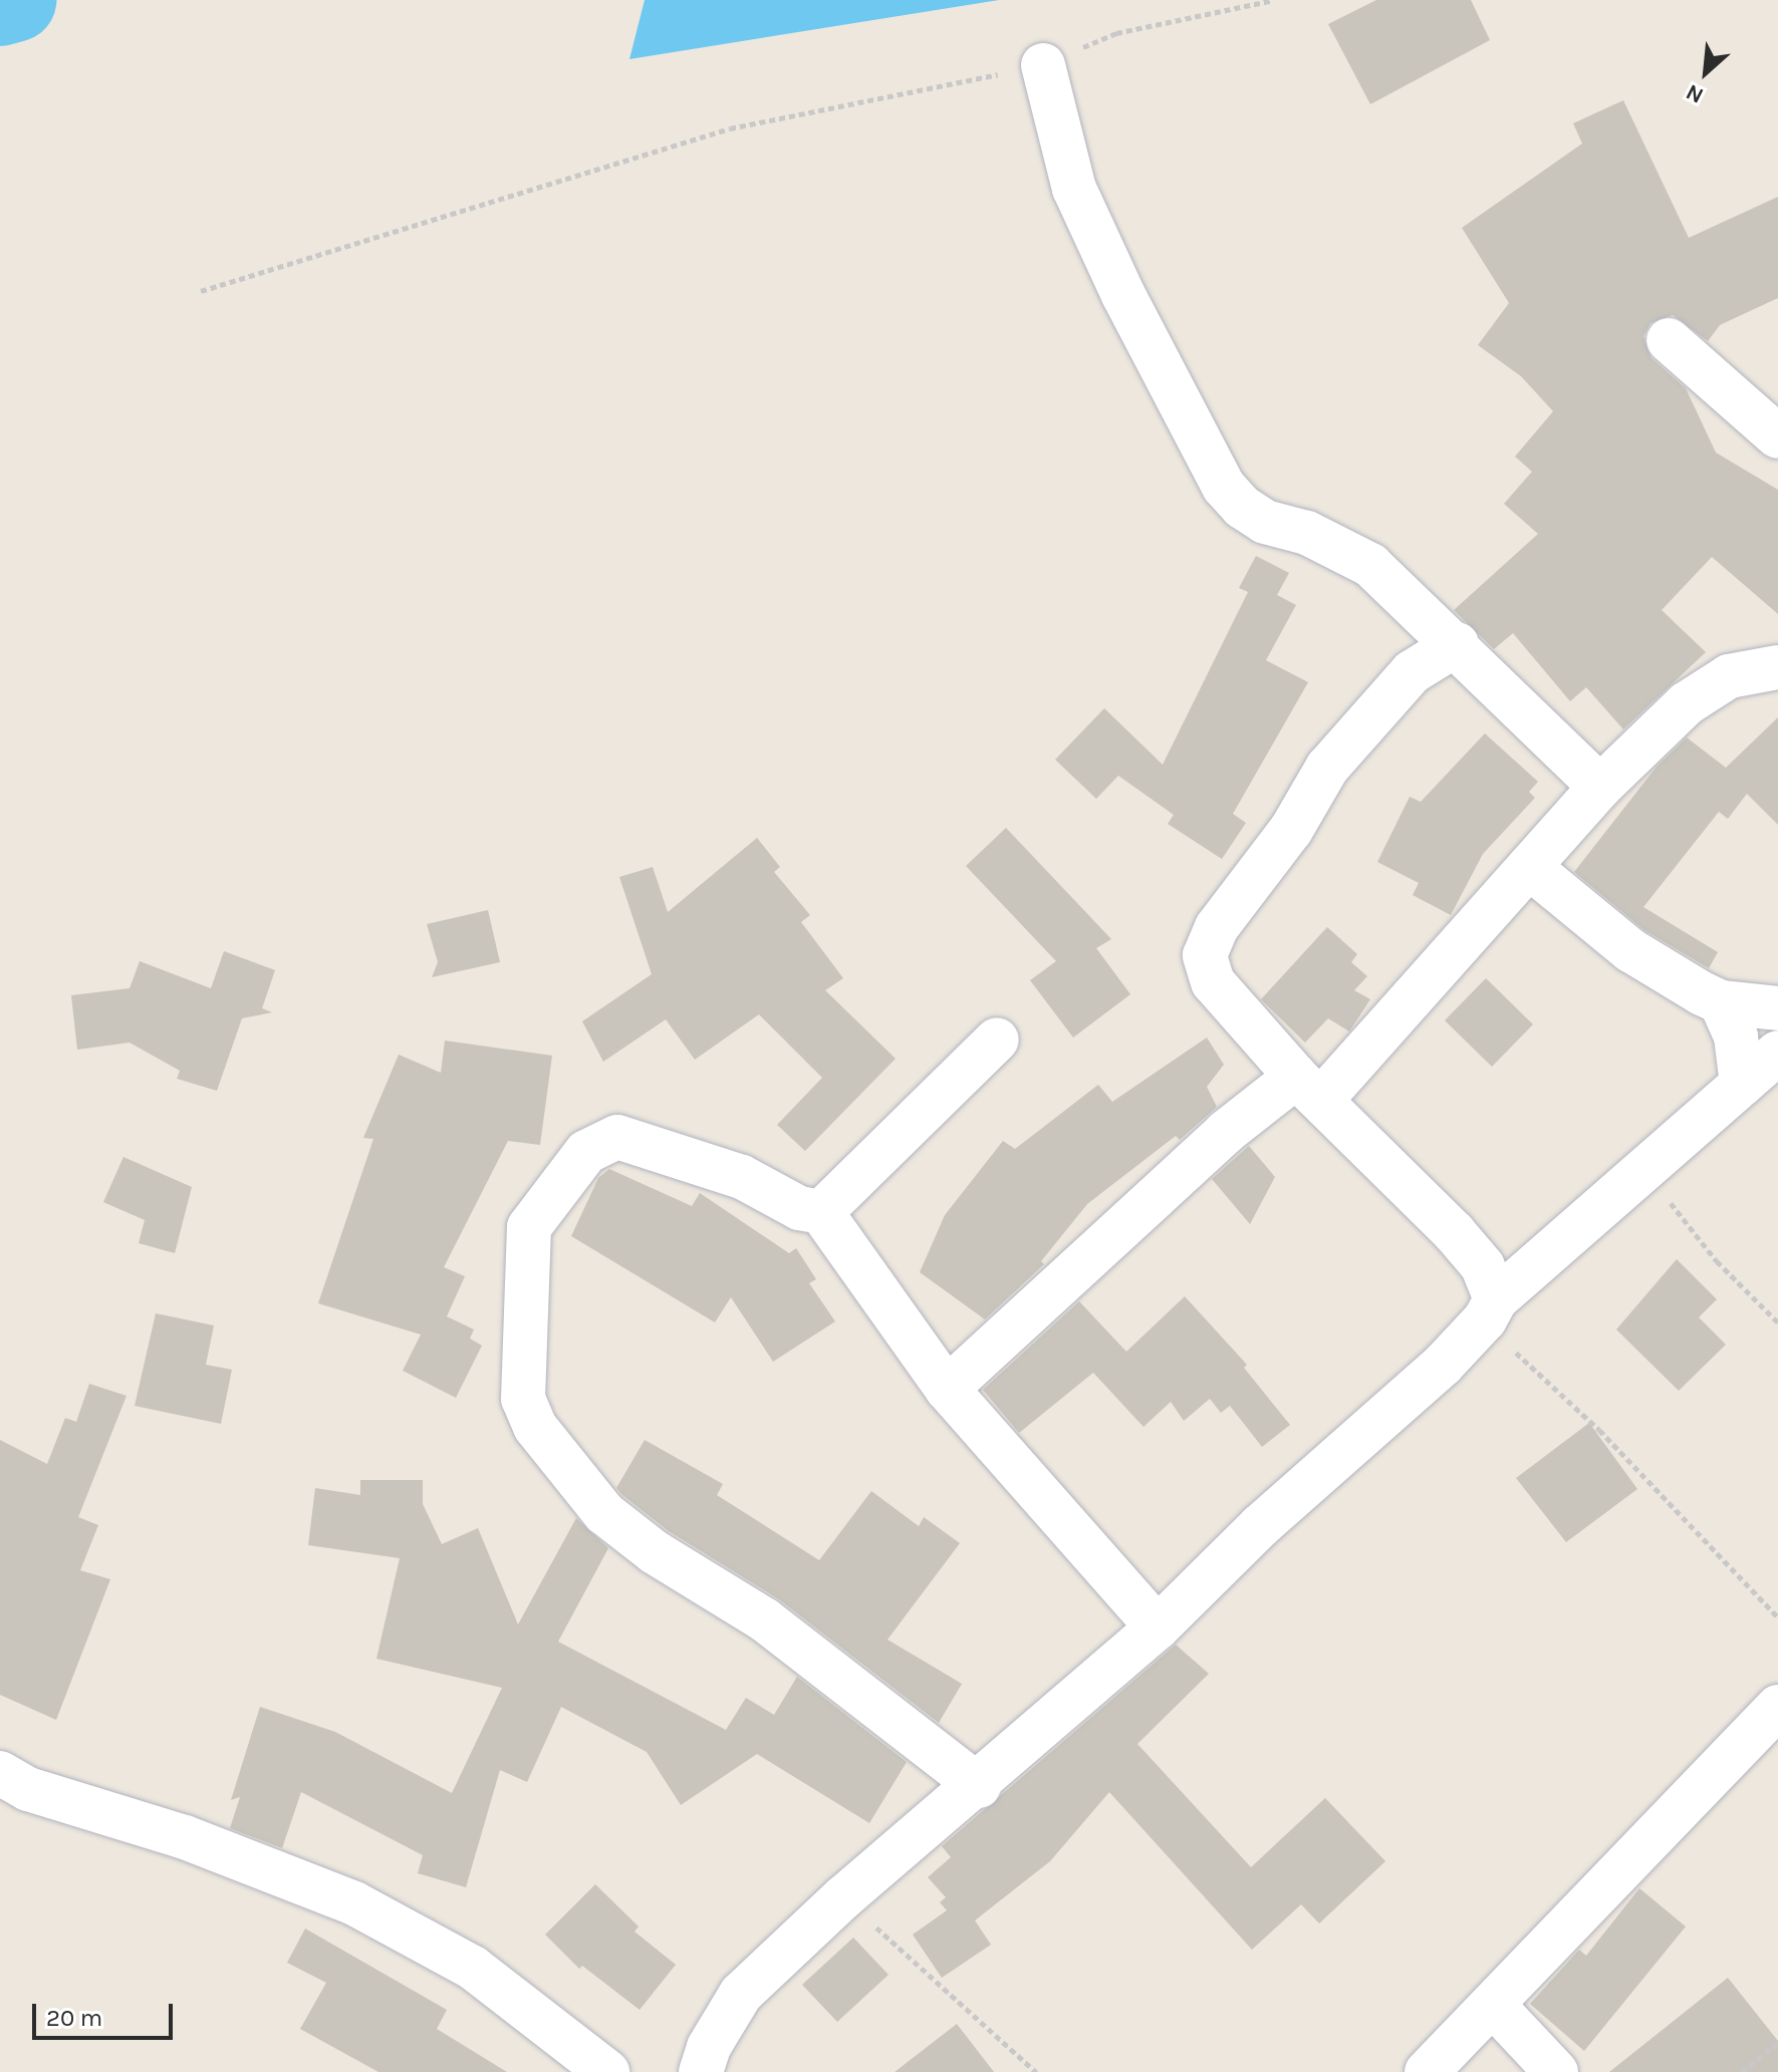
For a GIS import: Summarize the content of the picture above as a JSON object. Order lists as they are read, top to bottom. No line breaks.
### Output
{"scale_bar":"20 m","north":"bottom left"}
